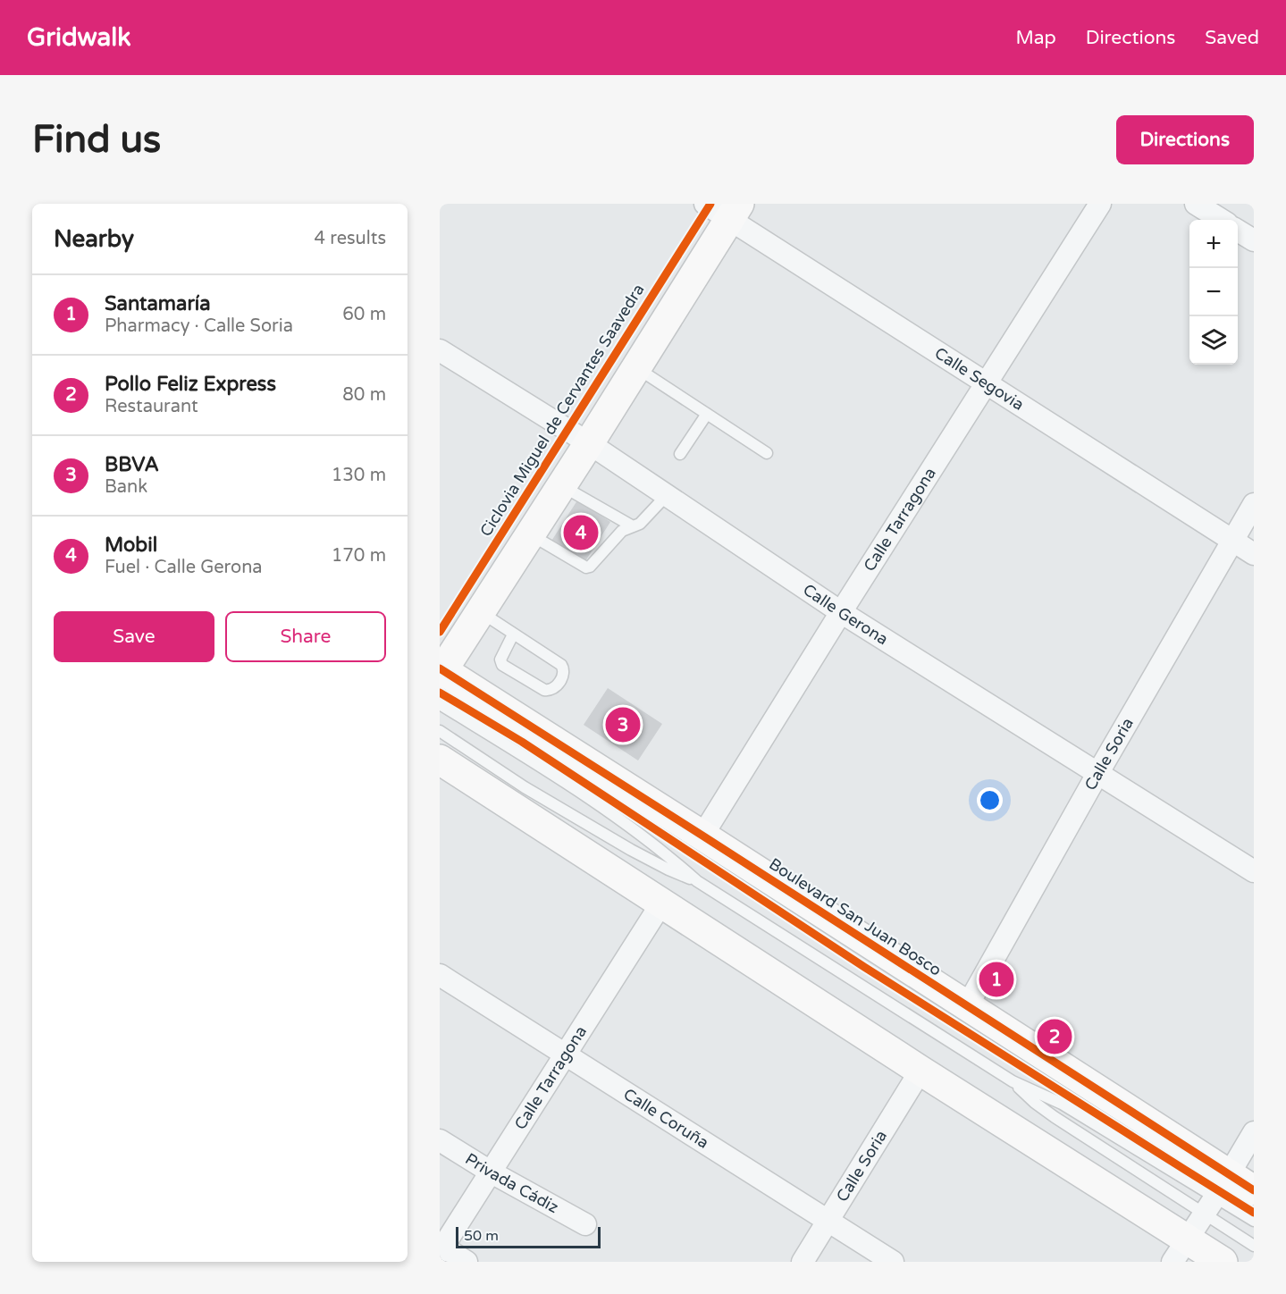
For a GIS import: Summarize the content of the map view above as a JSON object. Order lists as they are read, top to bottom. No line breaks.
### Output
{"streets":{"street":["Calle Segovia","Calle Tarragona","Calle Gerona","Calle Soria","Boulevard San Juan Bosco","Calle Coruña","Privada Cádiz"],"cycle path":["Ciclovia Miguel de Cervantes Saavedra"]},"crossings":[["Calle Segovia","Calle Tarragona"],["Calle Segovia","Calle Soria"],["Calle Tarragona","Calle Gerona"],["Calle Tarragona","Boulevard San Juan Bosco"],["Calle Tarragona","Calle Coruña"],["Calle Tarragona","Privada Cádiz"],["Calle Gerona","Calle Soria"],["Calle Soria","Boulevard San Juan Bosco"],["Calle Soria","Calle Coruña"]],"scale_bar":"50 m","page":{"header":"Gridwalk","nav":["Map","Directions","Saved"],"buttons":["Directions",["Save","Share"]],"title":"Find us","heading":["Nearby","4 results"],"map_buttons":["+","−"],"list":[{"mark":"1","name":"Santamaría","note":"Pharmacy · Calle Soria","value":"60 m"},{"mark":"2","name":"Pollo Feliz Express","note":"Restaurant","value":"80 m"},{"mark":"3","name":"BBVA","note":"Bank","value":"130 m"},{"mark":"4","name":"Mobil","note":"Fuel · Calle Gerona","value":"170 m"}],"pins":["4","3","1","2"],"scale":"50 m"}}
